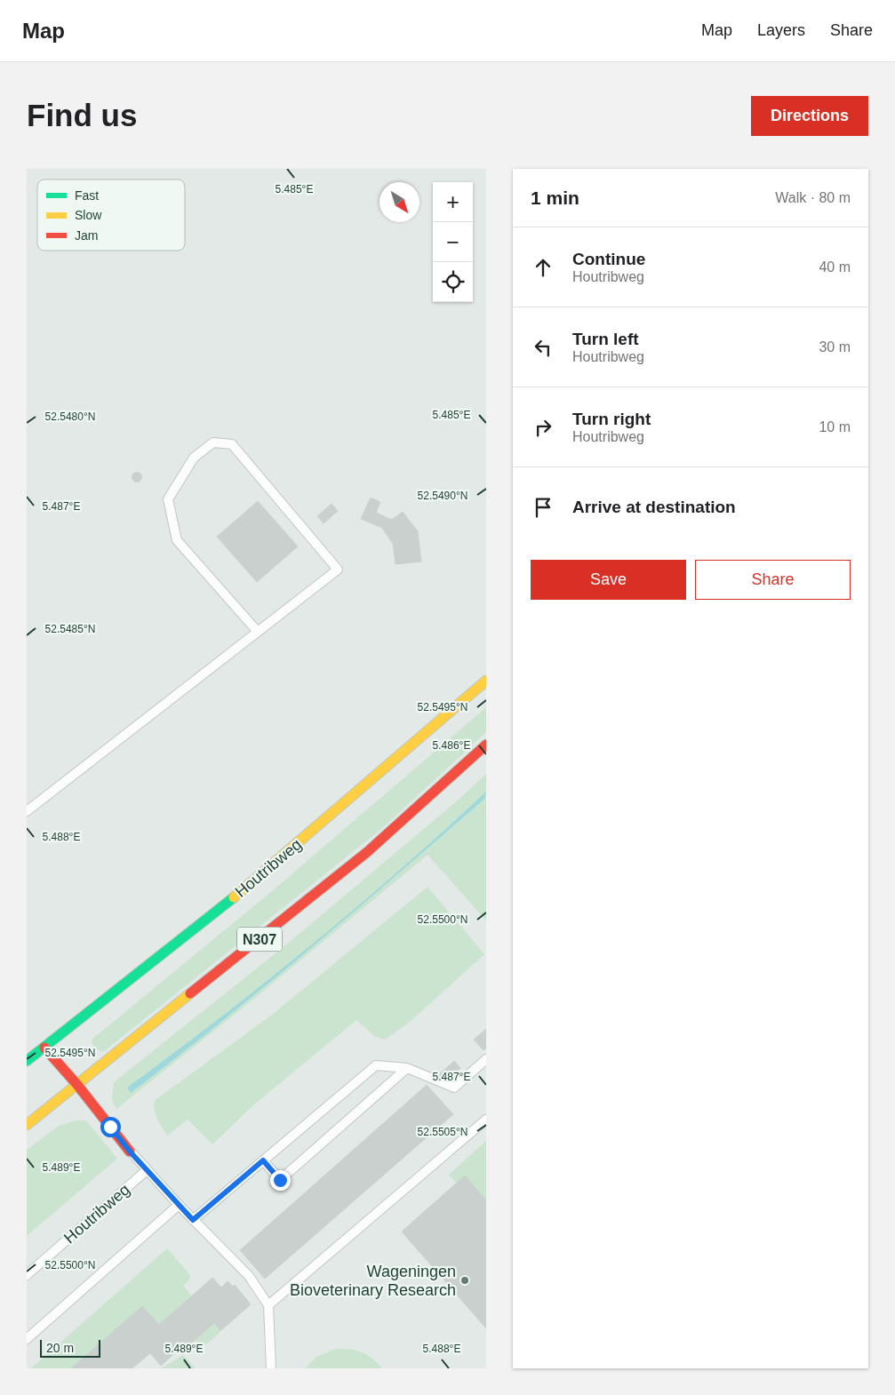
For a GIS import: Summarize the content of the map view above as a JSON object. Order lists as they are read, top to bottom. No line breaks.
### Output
{"streets":{"main road":["Houtribweg","N307"]},"places":["Wageningen Bioveterinary Research"],"legend":["Fast","Slow","Jam"],"scale_bar":"20 m","north":"bottom right","page":{"header":"Map","nav":["Map","Layers","Share"],"buttons":["Directions",["Save","Share"]],"title":"Find us","heading":["1 min","Walk · 80 m"],"map_buttons":["+","−"],"list":[["Continue","Houtribweg","40 m"],["Turn left","Houtribweg","30 m"],["Turn right","Houtribweg","10 m"],"Arrive at destination"],"scale":"20 m"},"coordinates":["5.485°E","52.5480°N","52.5490°N","5.487°E","52.5485°N","52.5495°N","5.486°E","5.488°E","52.5500°N","52.5505°N","5.489°E"]}
